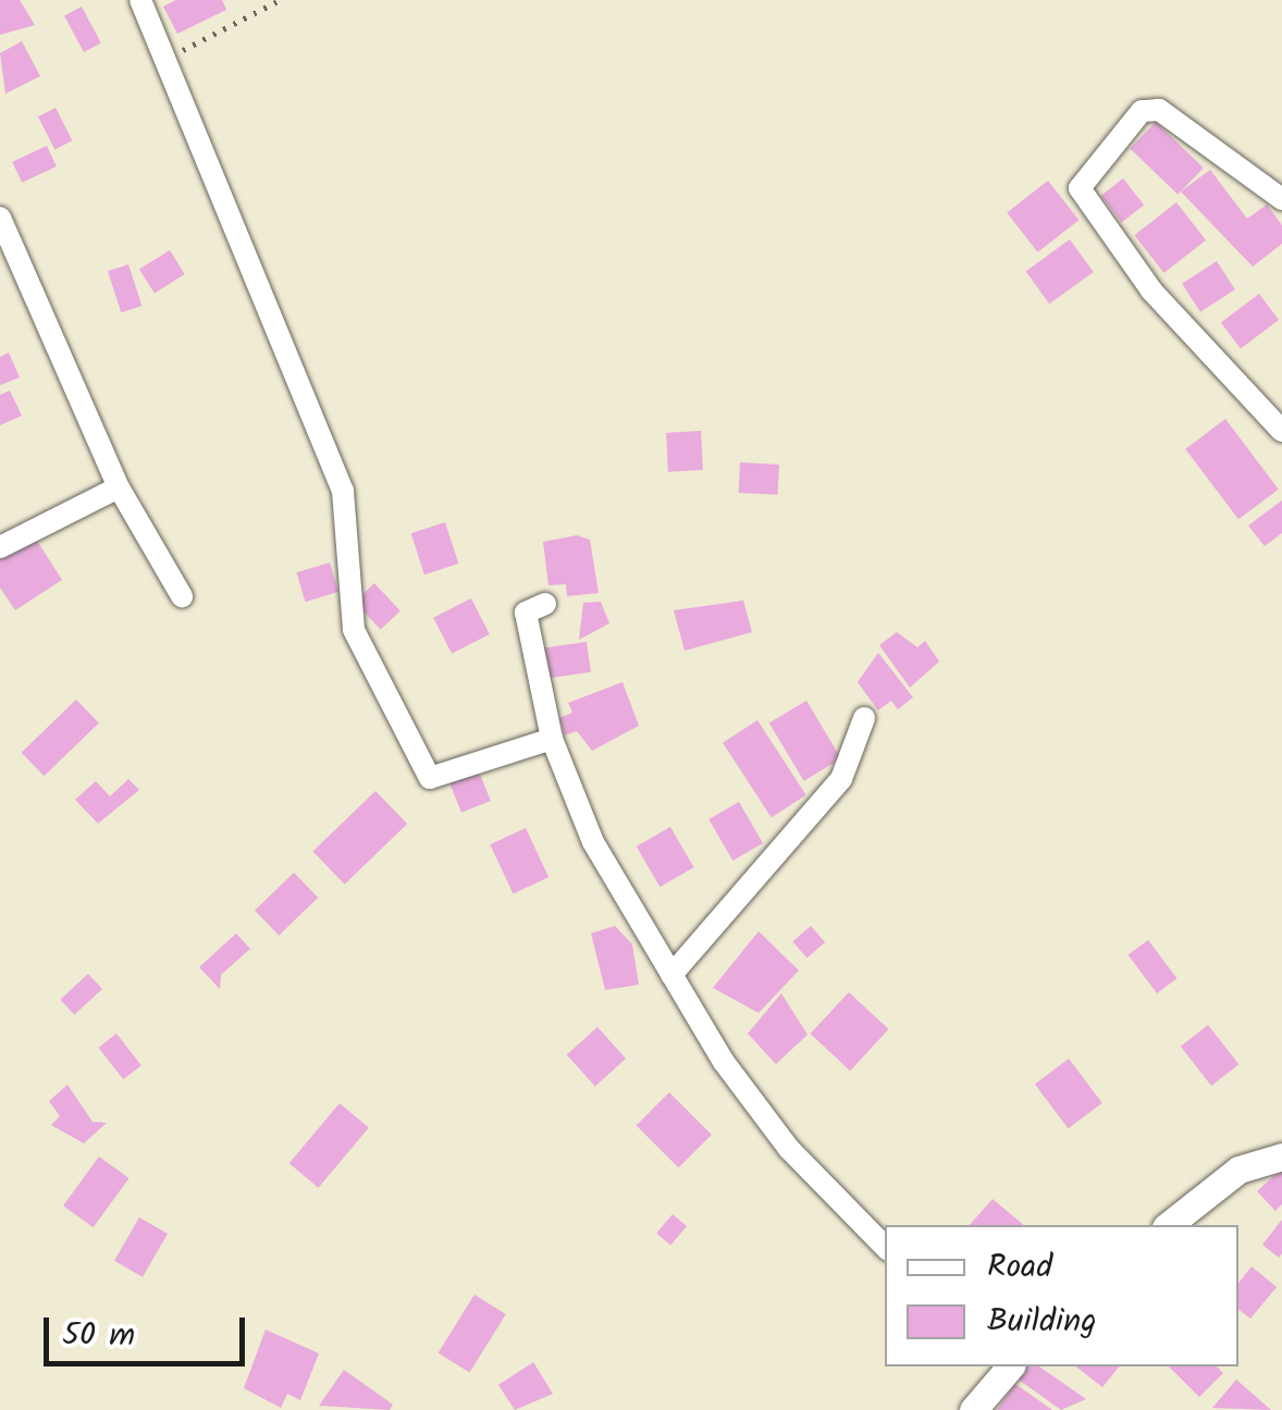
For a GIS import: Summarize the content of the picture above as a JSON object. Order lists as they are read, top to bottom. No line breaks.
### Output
{"legend":["Road","Building"],"scale_bar":"50 m"}
